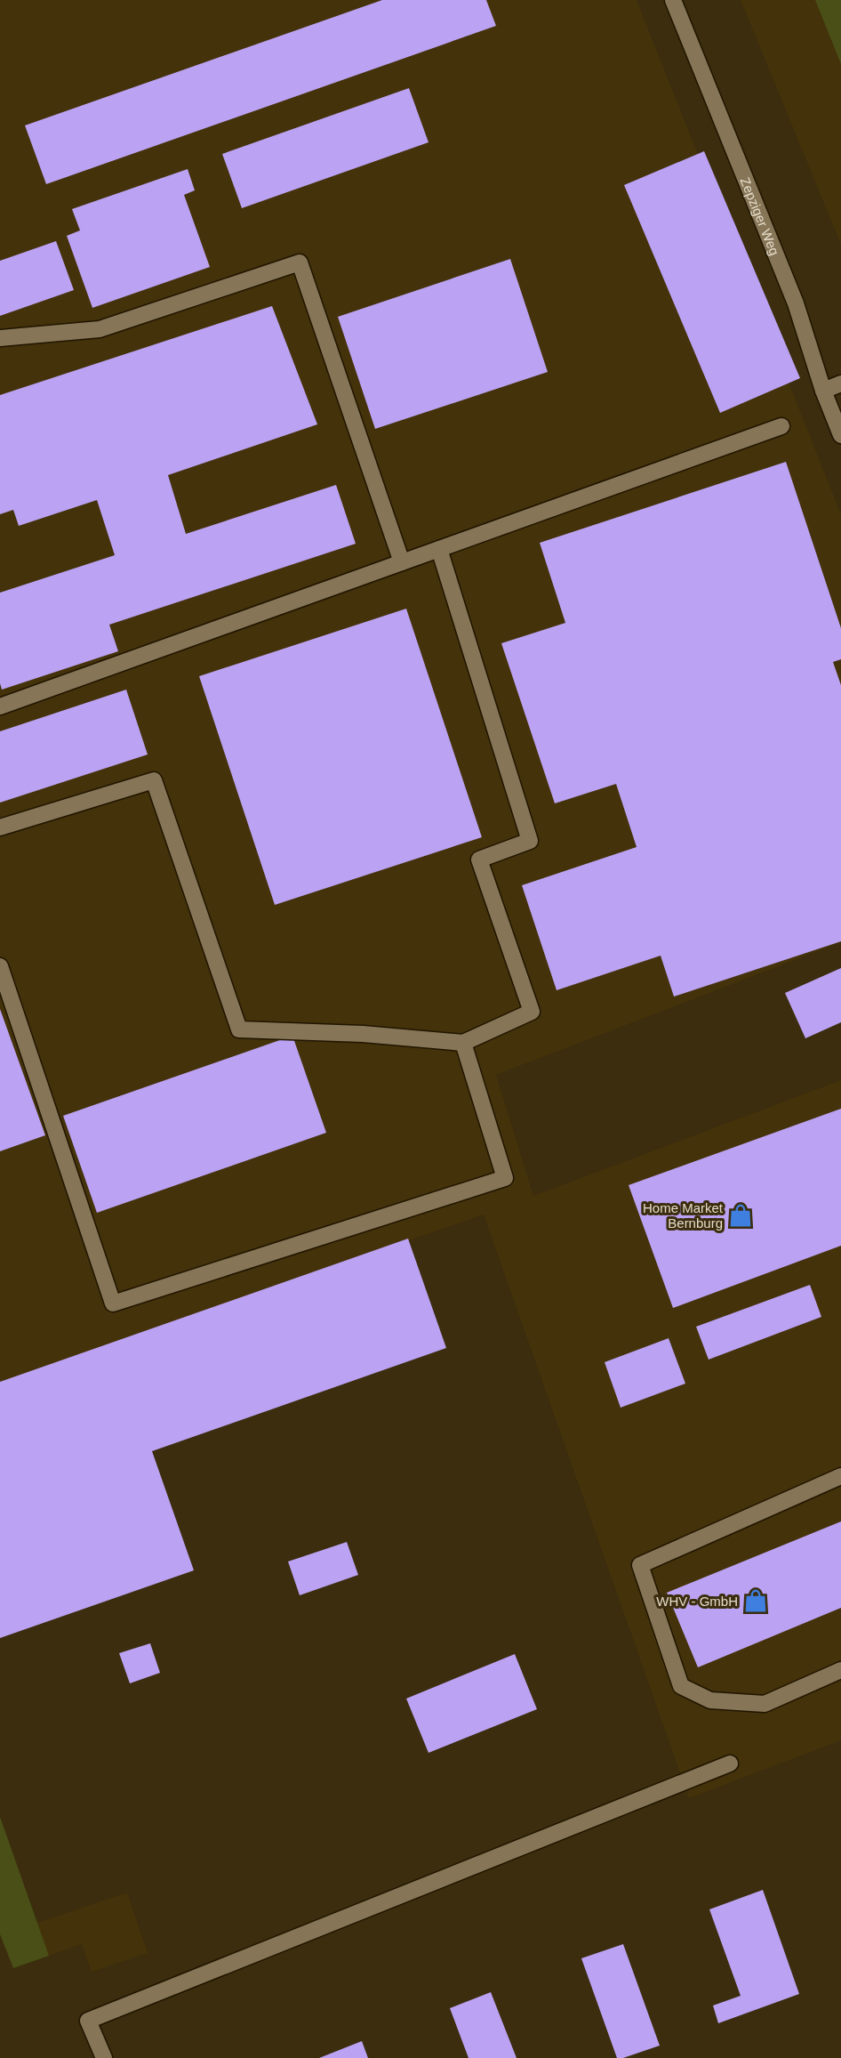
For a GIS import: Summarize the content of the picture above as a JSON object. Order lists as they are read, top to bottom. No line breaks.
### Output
{"streets":{"street":["Zepziger Weg"]},"places":{"shop":["Home Market Bernburg","WHV - GmbH"]}}
